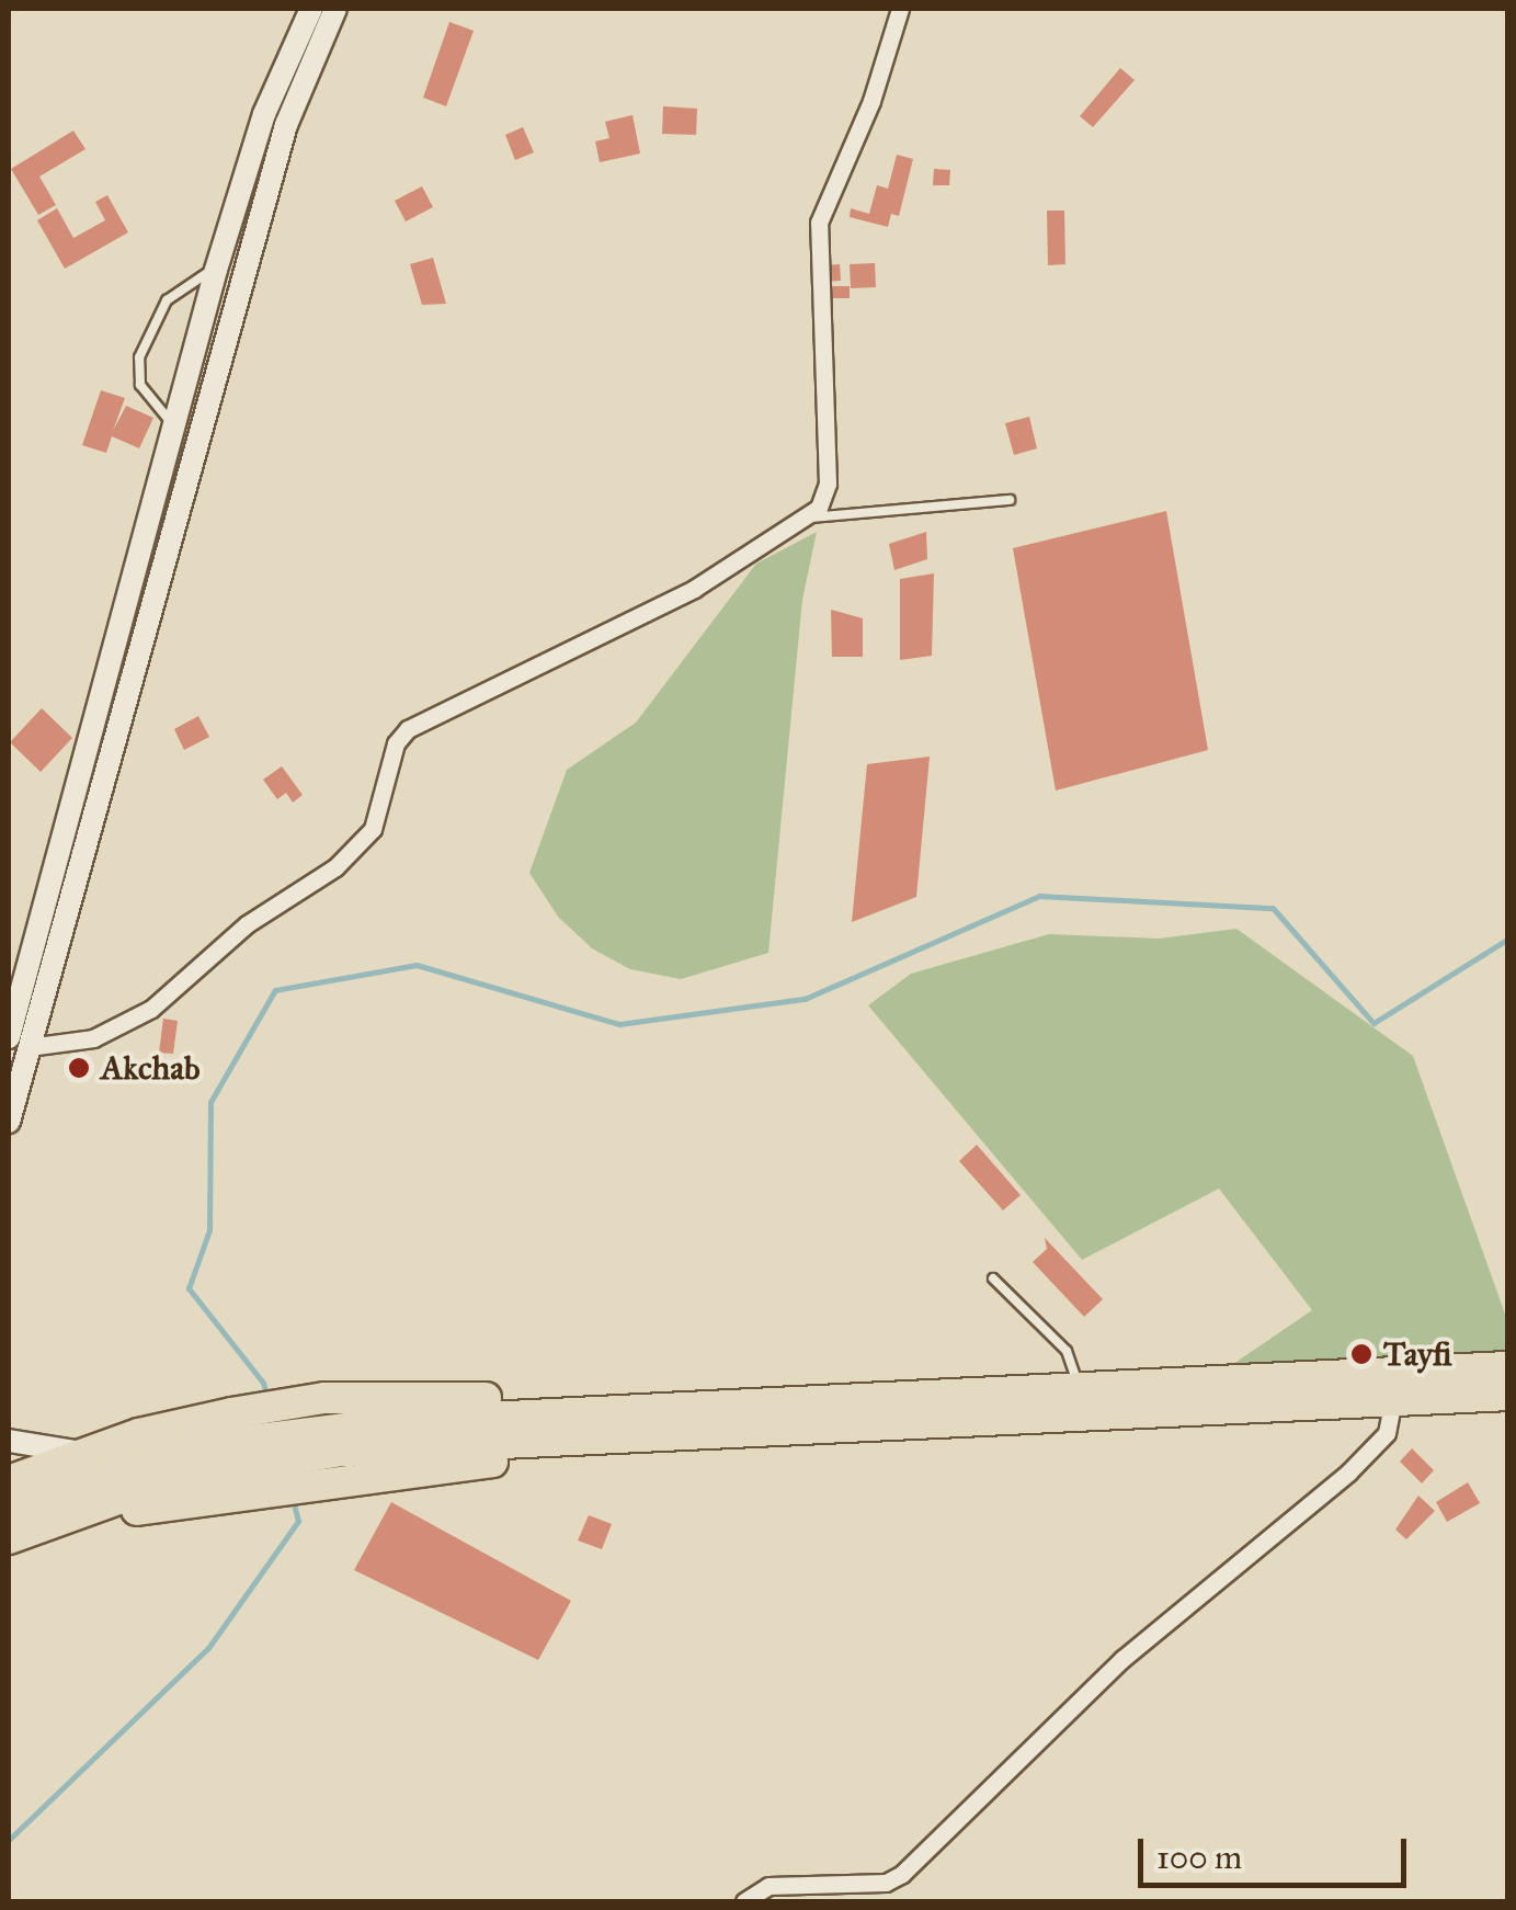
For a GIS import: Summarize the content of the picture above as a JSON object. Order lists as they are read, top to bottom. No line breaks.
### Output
{"places":["Akchab","Tayfi"],"scale_bar":"100 m"}
